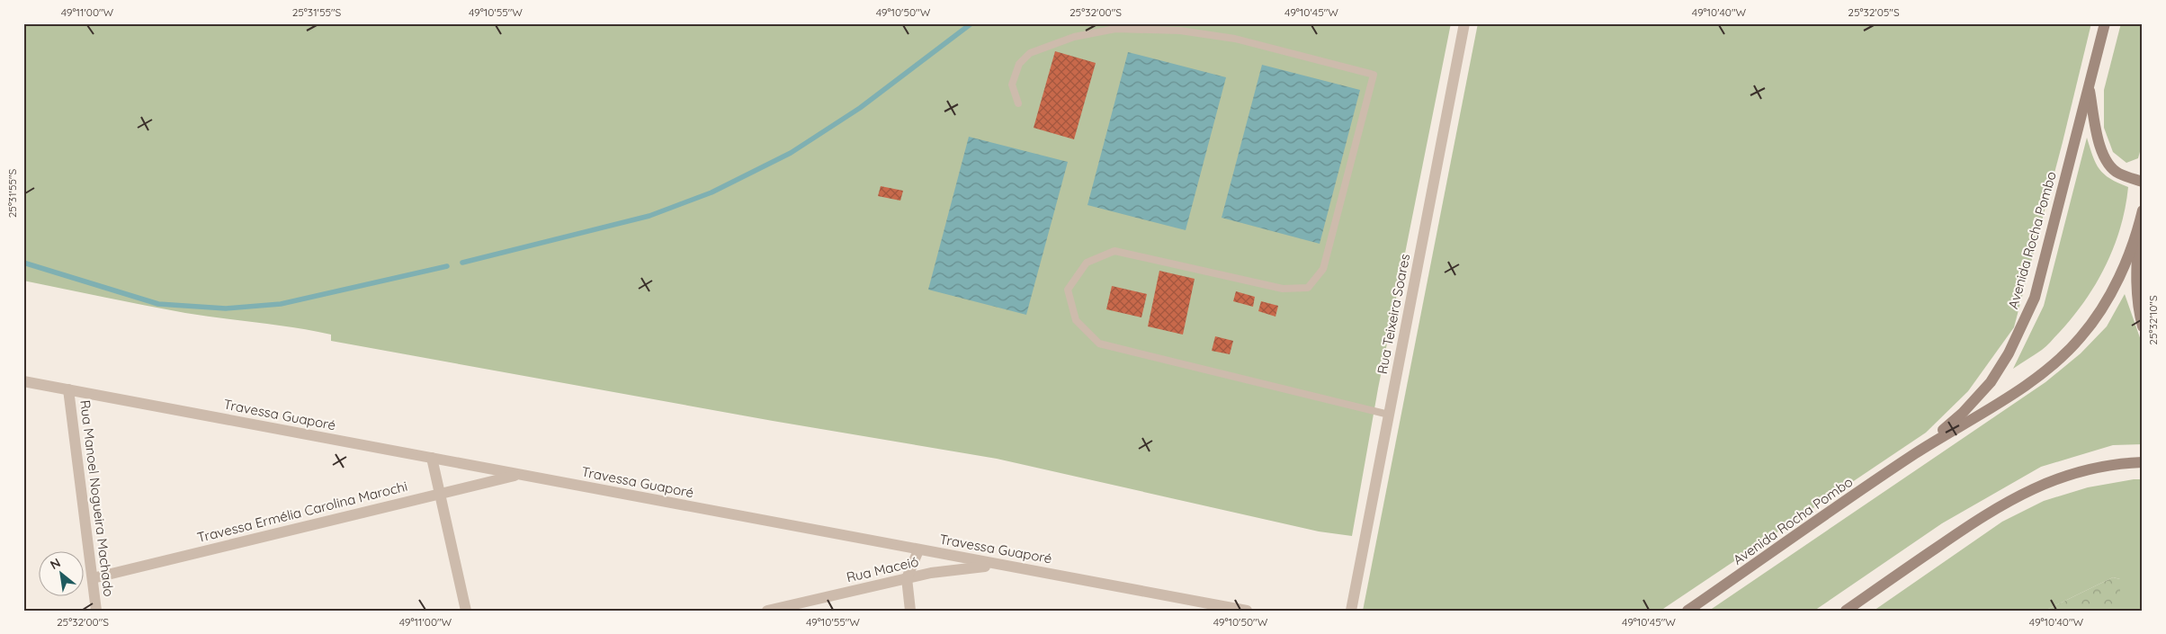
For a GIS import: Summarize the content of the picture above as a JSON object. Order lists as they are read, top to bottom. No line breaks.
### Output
{"streets":{"main road":["Avenida Rocha Pombo"],"street":["Rua Teixeira Soares","Travessa Guaporé","Rua Manoel Nogueira Machado","Travessa Ermélia Carolina Marochi","Rua Maceió"]},"crossings":[["Travessa Guaporé","Rua Manoel Nogueira Machado"],["Travessa Guaporé","Travessa Ermélia Carolina Marochi"],["Travessa Guaporé","Rua Maceió"],["Rua Manoel Nogueira Machado","Travessa Ermélia Carolina Marochi"]],"north":"top left","coordinates":["49°11'00\"W","25°31'55\"S","49°10'55\"W","49°10'50\"W","25°32'00\"S","49°10'45\"W","49°10'40\"W","25°32'05\"S","25°32'10\"S"]}
